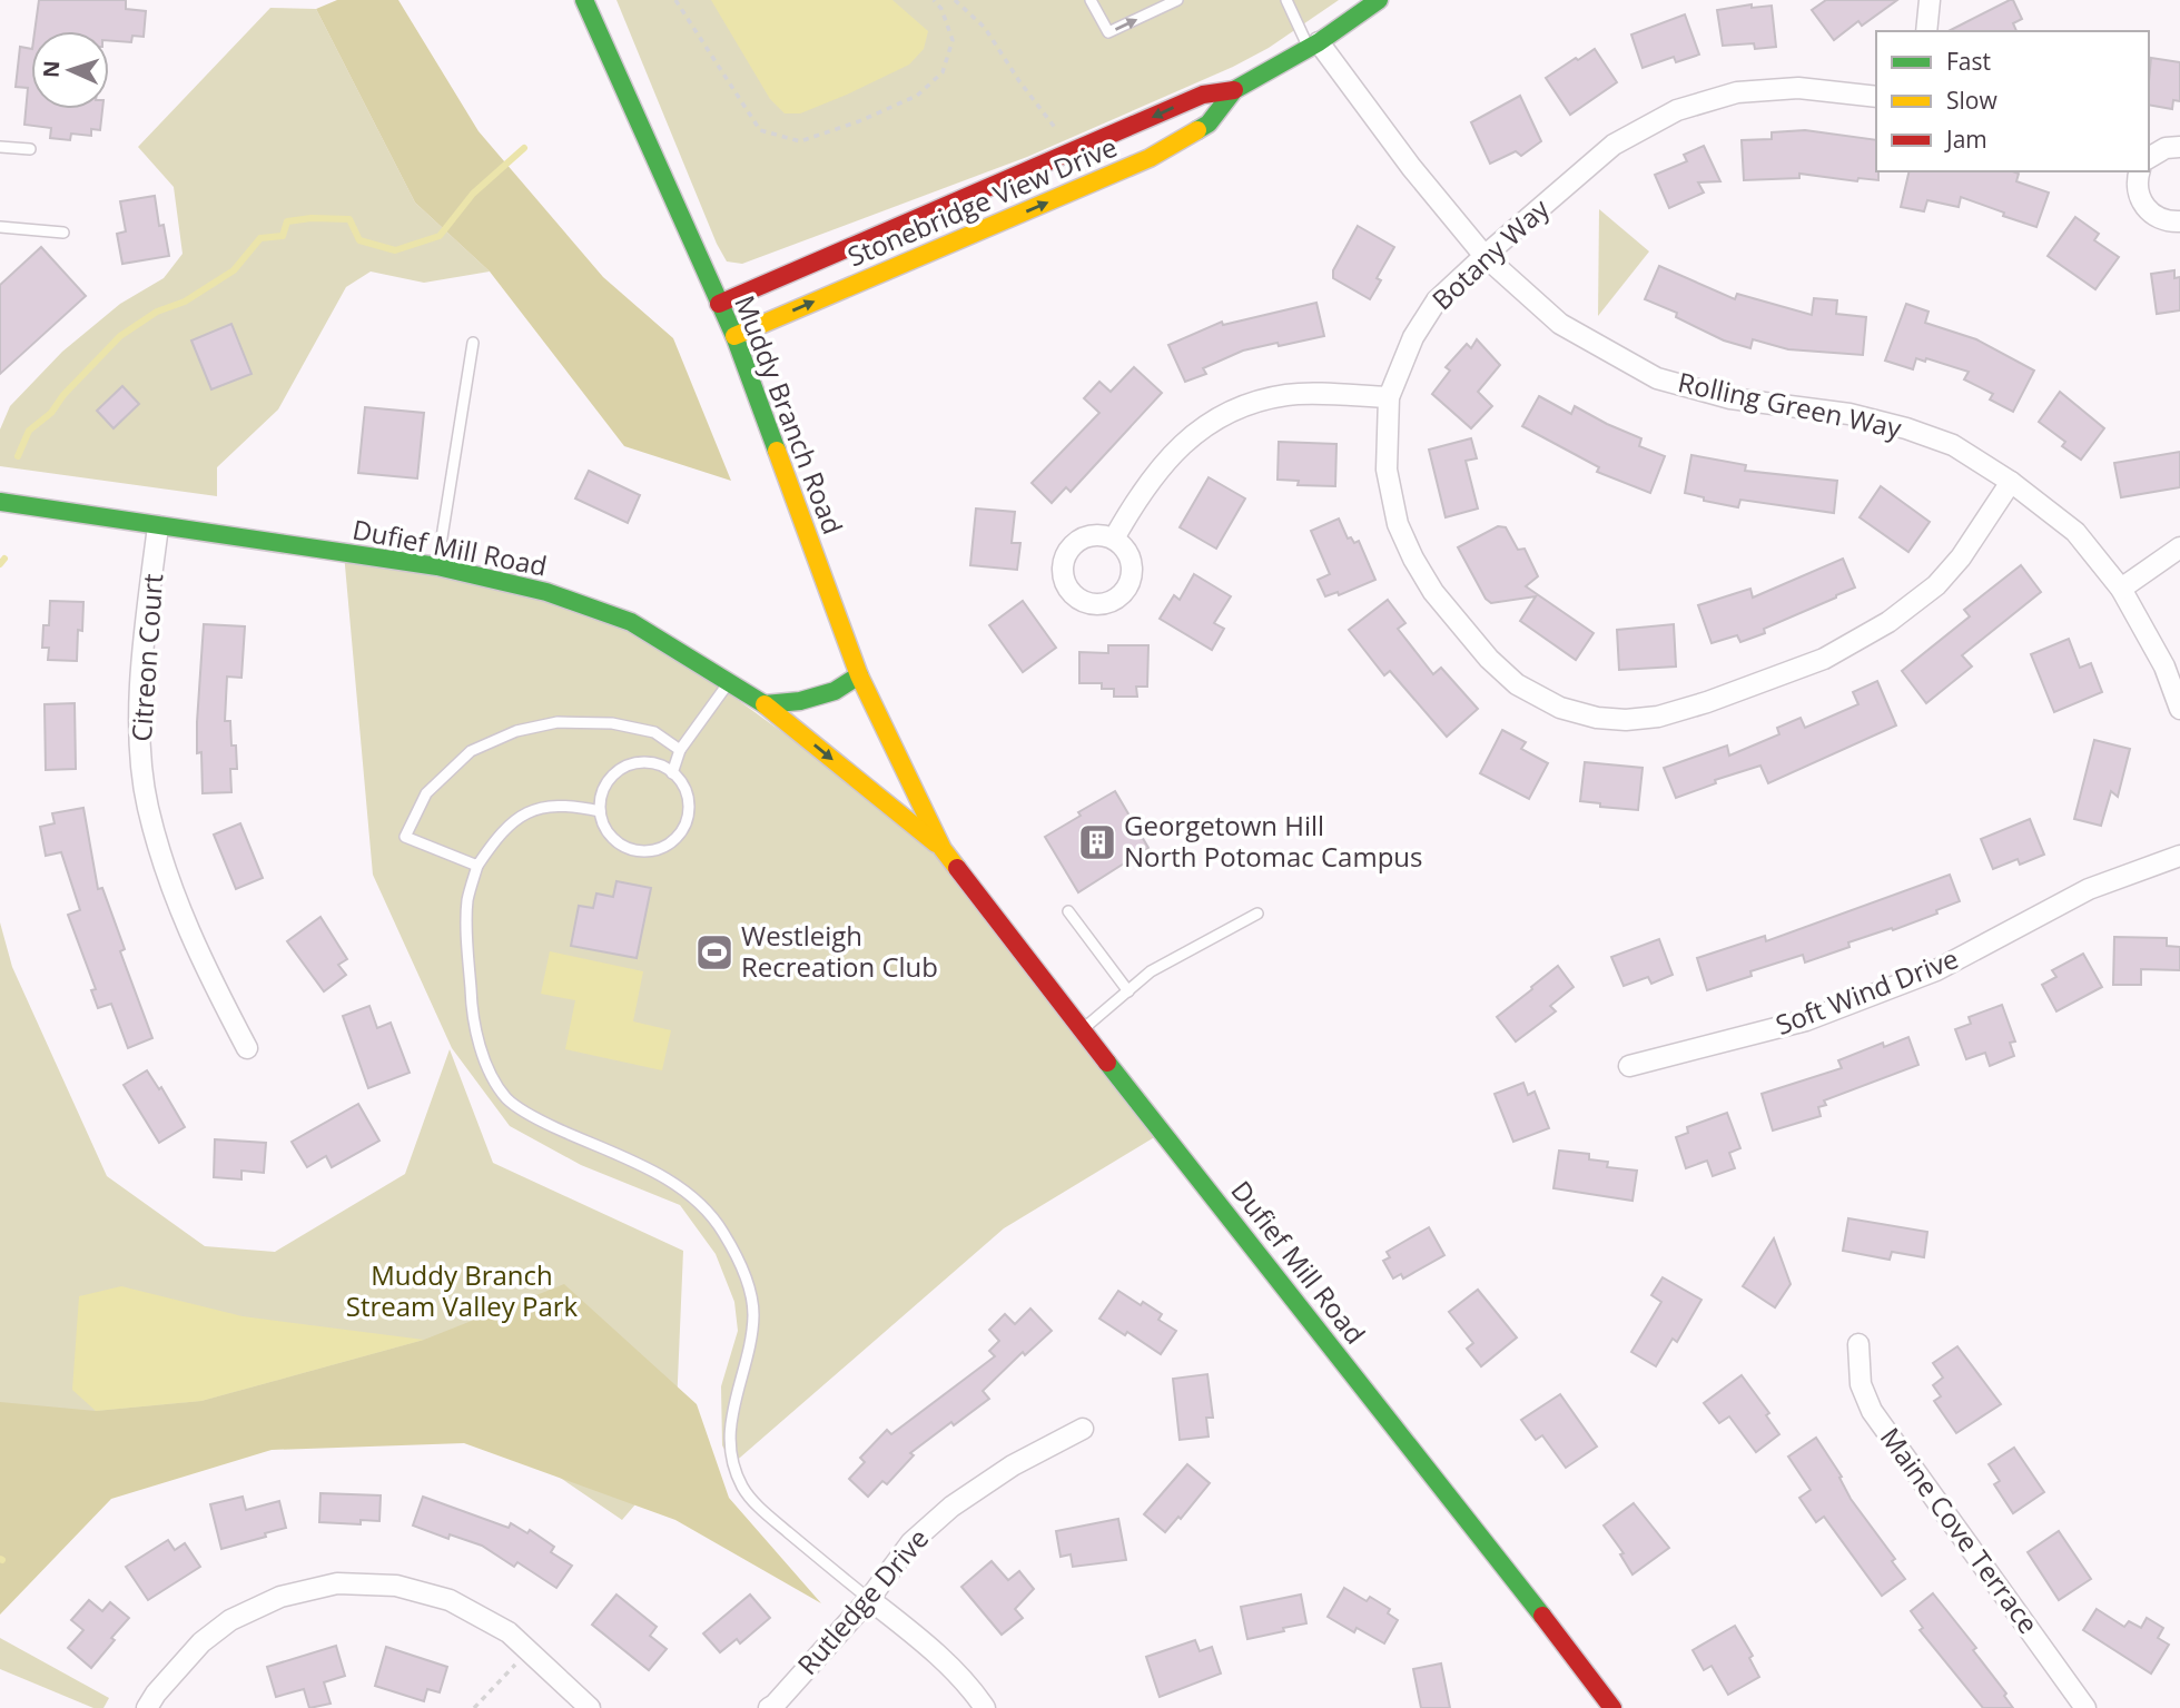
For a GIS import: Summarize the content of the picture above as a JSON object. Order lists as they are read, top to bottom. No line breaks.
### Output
{"streets":{"main road":["Stonebridge View Drive","Muddy Branch Road","Dufief Mill Road"],"street":["Botany Way","Rolling Green Way","Citreon Court","Soft Wind Drive","Maine Cove Terrace","Rutledge Drive"]},"crossings":[["Stonebridge View Drive","Rolling Green Way"],["Stonebridge View Drive","Muddy Branch Road"],["Botany Way","Rolling Green Way"],["Muddy Branch Road","Dufief Mill Road"],["Dufief Mill Road","Citreon Court"]],"parks":["Muddy Branch Stream Valley Park"],"places":{"building":["Georgetown Hill North Potomac Campus"],"sports":["Westleigh Recreation Club"]},"legend":["Fast","Slow","Jam"],"north":"left"}
